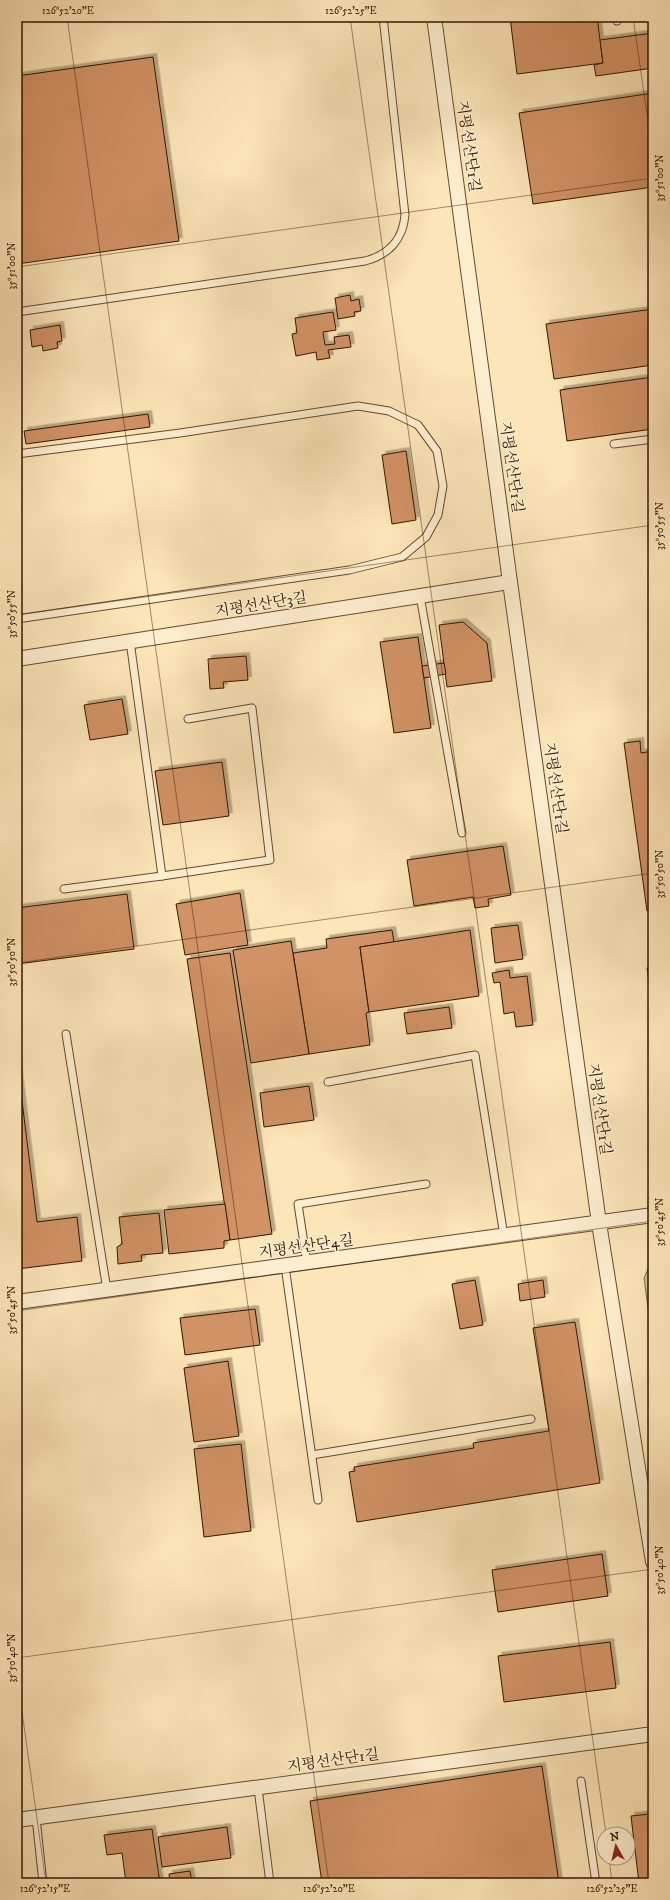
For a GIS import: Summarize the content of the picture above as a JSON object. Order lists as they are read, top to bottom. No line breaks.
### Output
{"streets":{"street":["지평선산단1길","지평선산단3길","지평선산단4길"]},"crossings":[["지평선산단1길","지평선산단3길"],["지평선산단1길","지평선산단4길"]],"north":"top","coordinates":["126°52'20\"E","126°52'25\"E","35°51'00\"N","35°50'55\"N","35°50'50\"N","35°50'45\"N","35°50'40\"N","126°52'15\"E"]}
